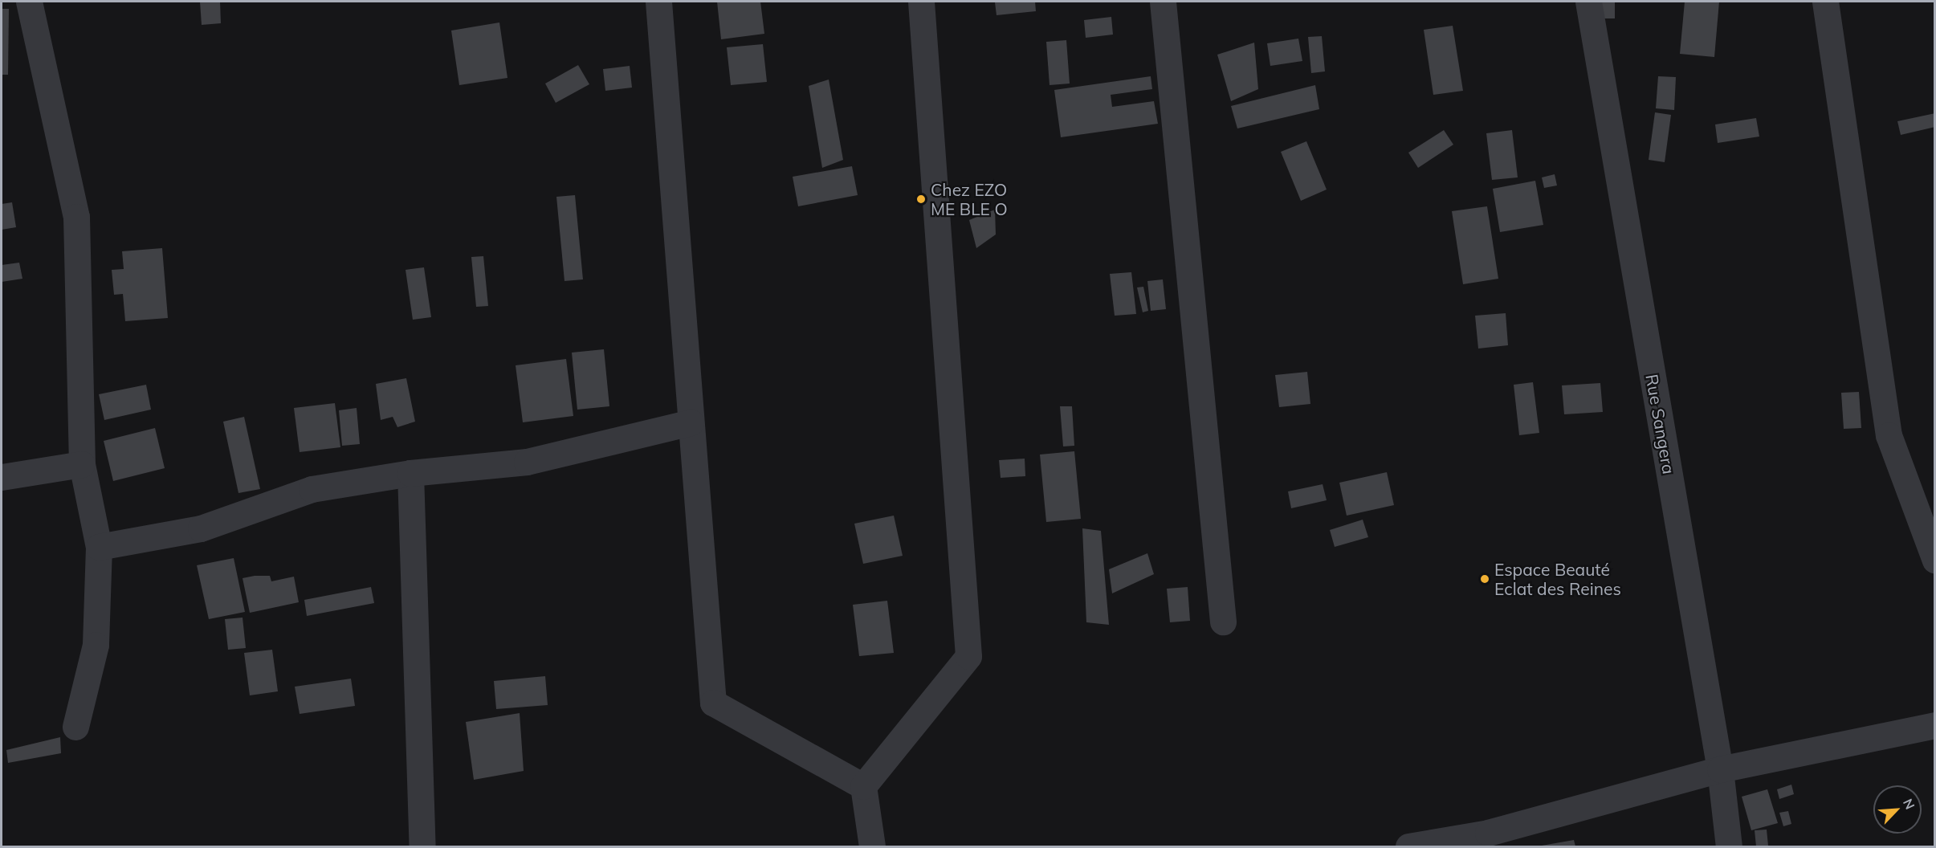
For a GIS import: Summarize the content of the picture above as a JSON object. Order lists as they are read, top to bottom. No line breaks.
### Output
{"streets":{"street":["Rue Sangera"]},"places":["Chez EZO ME BLE O","Espace Beauté Eclat des Reines"],"north":"top right"}
